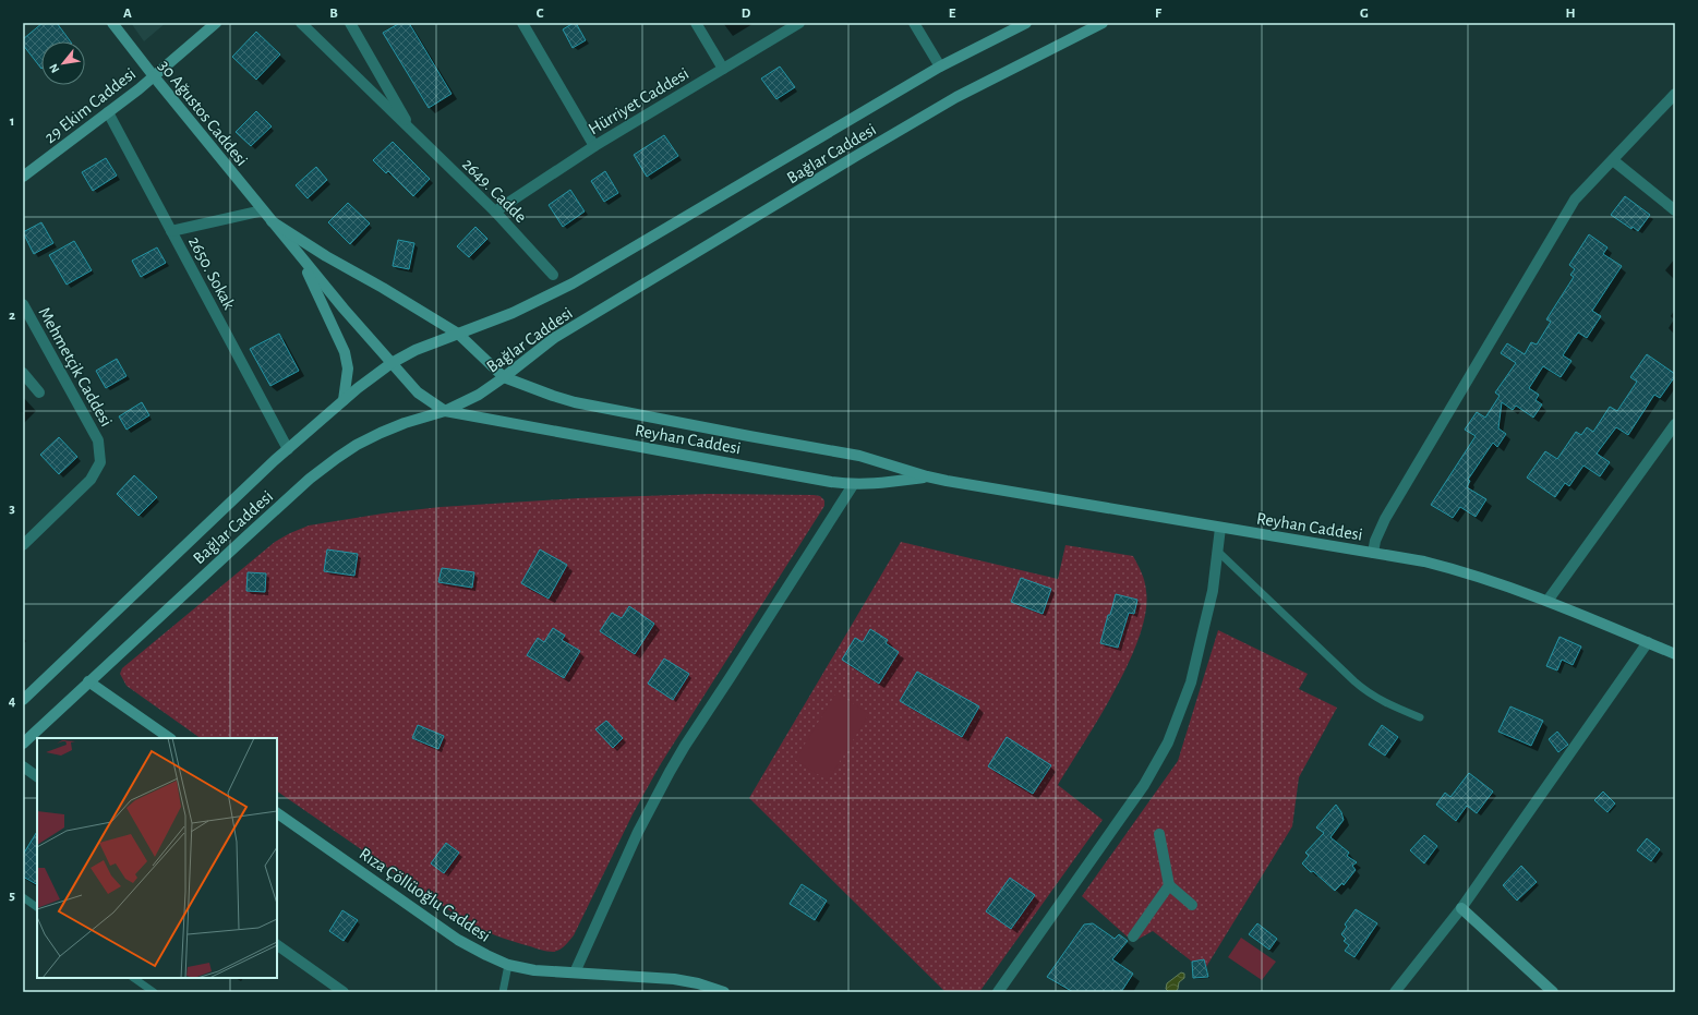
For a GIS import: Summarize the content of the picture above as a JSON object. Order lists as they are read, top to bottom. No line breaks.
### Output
{"streets":{"street":["Hürriyet Caddesi","29 Ekim Caddesi","30 Ağustos Caddesi","Bağlar Caddesi","2649. Cadde","2650. Sokak","Mehmetçik Caddesi","Reyhan Caddesi","Rıza Çöllüoğlu Caddesi"]},"crossings":[["Hürriyet Caddesi","2649. Cadde"],["29 Ekim Caddesi","30 Ağustos Caddesi"],["29 Ekim Caddesi","2650. Sokak"],["30 Ağustos Caddesi","Bağlar Caddesi"],["30 Ağustos Caddesi","Reyhan Caddesi"],["Bağlar Caddesi","2650. Sokak"],["Bağlar Caddesi","Reyhan Caddesi"]],"north":"bottom left","grid":{"columns":["A","B","C","D","E","F","G","H"],"rows":["1","2","3","4","5"]}}
